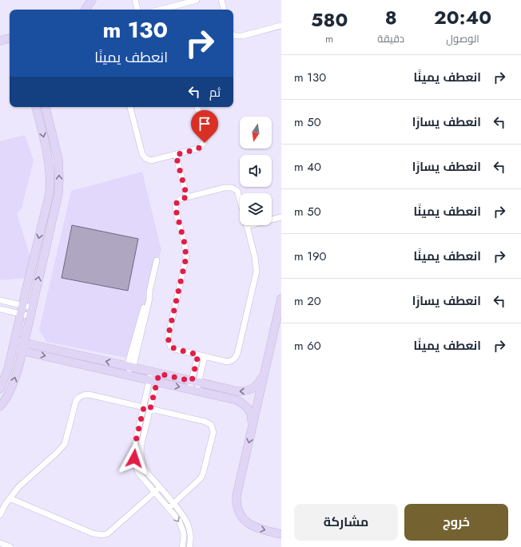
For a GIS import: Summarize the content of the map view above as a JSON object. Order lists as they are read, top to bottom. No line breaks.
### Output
{"north":"bottom","page":{"eta":["20:40","الوصول","8","دقيقة","580","m"],"turn":["130 m","انعطف يمينًا"],"list":[{"name":"انعطف يمينًا","value":"130 m"},{"name":"انعطف يسارًا","value":"50 m"},{"name":"انعطف يسارًا","value":"40 m"},{"name":"انعطف يمينًا","value":"50 m"},{"name":"انعطف يمينًا","value":"190 m"},{"name":"انعطف يسارًا","value":"20 m"},{"name":"انعطف يمينًا","value":"60 m"}],"then":"ثم","buttons":["خروج","مشاركة"]}}
